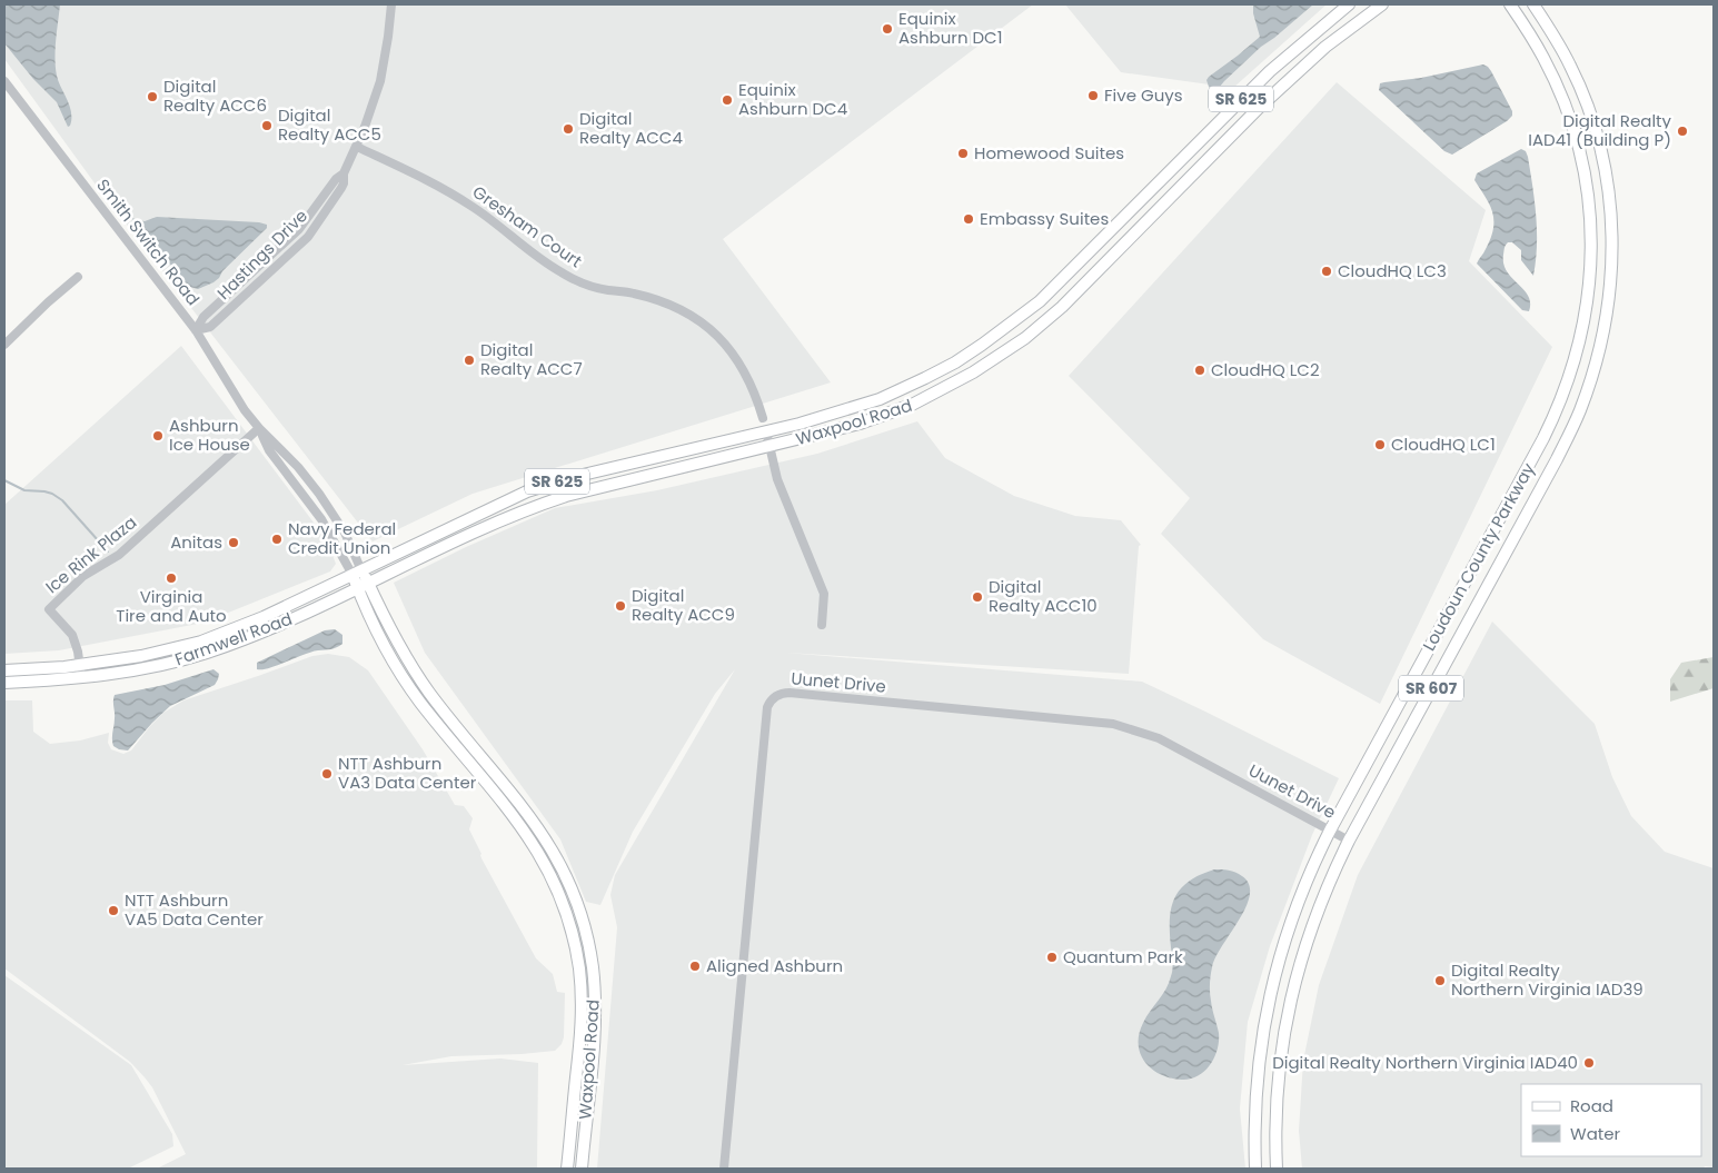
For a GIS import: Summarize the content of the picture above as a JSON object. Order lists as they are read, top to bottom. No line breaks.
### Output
{"streets":{"main road":["SR 625","Waxpool Road","Loudoun County Parkway","Farmwell Road","SR 607"],"street":["Gresham Court","Smith Switch Road","Hastings Drive","Ice Rink Plaza","Uunet Drive"]},"crossings":[["Gresham Court","Hastings Drive"],["Smith Switch Road","Hastings Drive"],["Smith Switch Road","Waxpool Road"],["Smith Switch Road","Ice Rink Plaza"],["Smith Switch Road","Farmwell Road"],["Waxpool Road","Farmwell Road"],["Ice Rink Plaza","Farmwell Road"],["Loudoun County Parkway","Uunet Drive"]],"places":["Equinix Ashburn DC1","Five Guys","Digital Realty ACC6","Equinix Ashburn DC4","Digital Realty ACC5","Digital Realty ACC4","Digital Realty IAD41 (Building P)","Homewood Suites","Embassy Suites","CloudHQ LC3","Digital Realty ACC7","CloudHQ LC2","Ashburn Ice House","CloudHQ LC1","Navy Federal Credit Union","Anitas","Virginia Tire and Auto","Digital Realty ACC10","Digital Realty ACC9","NTT Ashburn VA3 Data Center","NTT Ashburn VA5 Data Center","Quantum Park","Aligned Ashburn","Digital Realty Northern Virginia IAD39","Digital Realty Northern Virginia IAD40"],"legend":["Road","Water"]}
